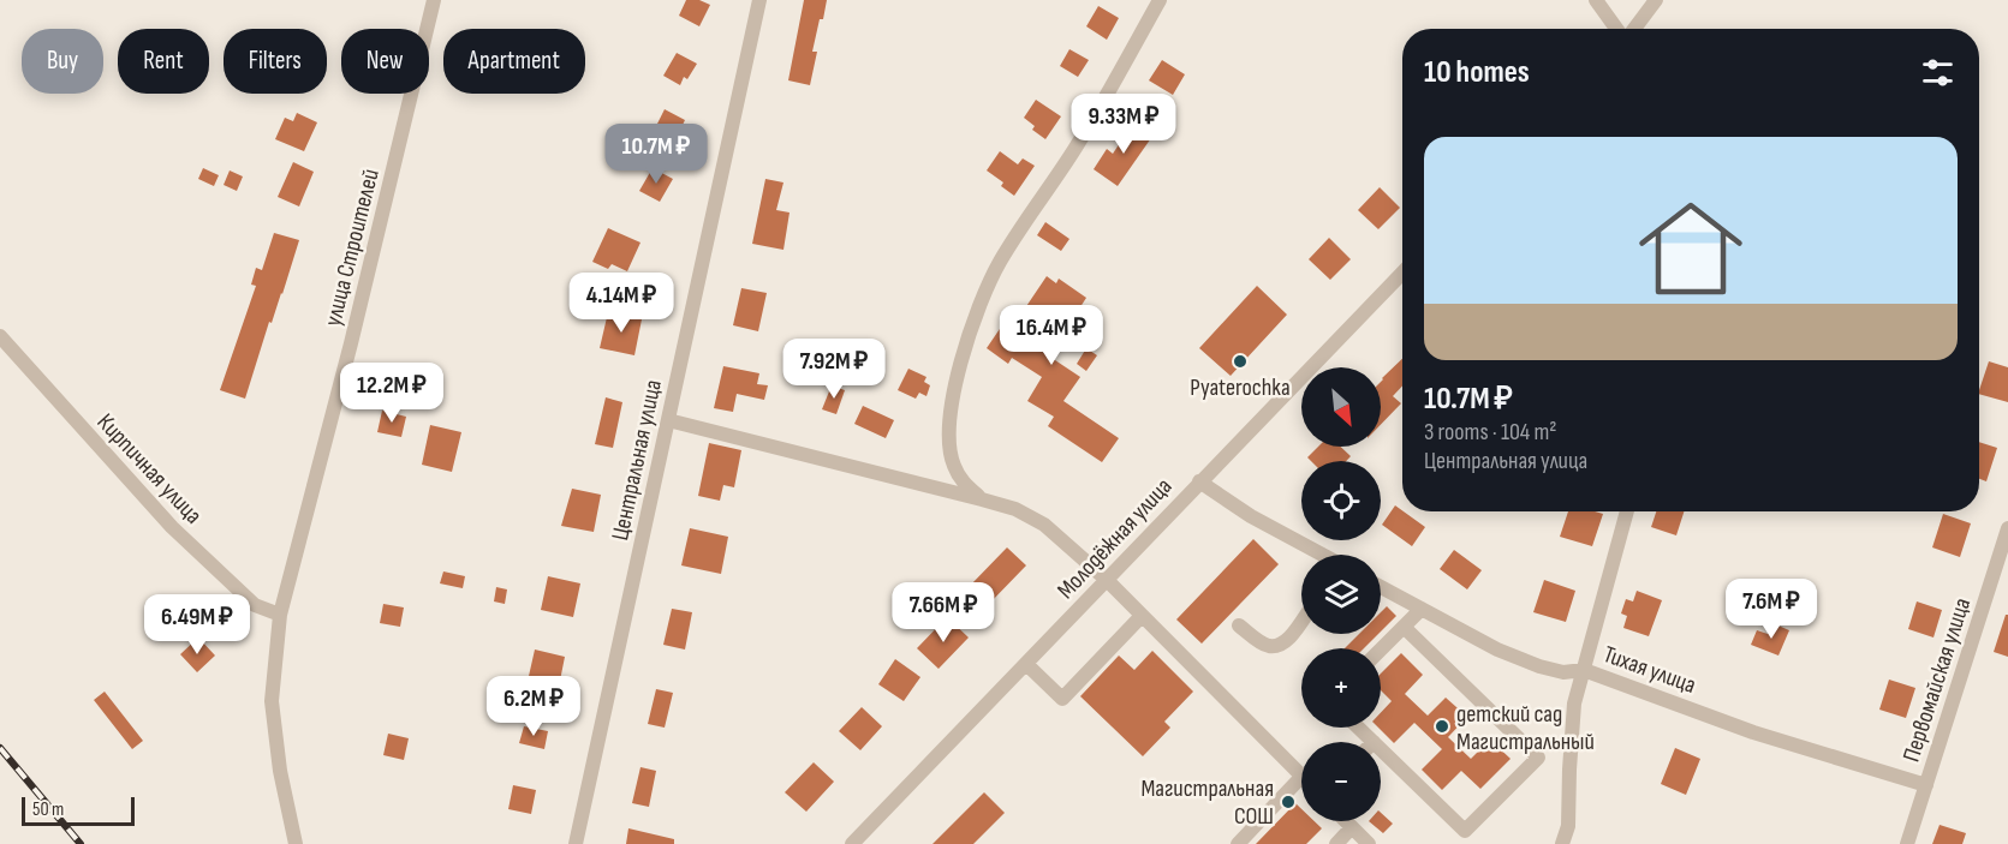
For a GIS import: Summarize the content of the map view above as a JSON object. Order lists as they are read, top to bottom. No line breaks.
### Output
{"streets":{"street":["улица Строителей","Центральная улица","Кирпичная улица","Молодёжная улица","Тихая улица","Первомайская улица"]},"crossings":[["улица Строителей","Кирпичная улица"],["Тихая улица","Первомайская улица"]],"places":["Pyaterochka","детский сад Магистральный","Магистральная СОШ"],"scale_bar":"50 m","north":"bottom right","page":{"chip":["Buy","Rent","Filters","New","Apartment"],"heading":"10 homes","price":["9.33M ₽","10.7M ₽","4.14M ₽","16.4M ₽","7.92M ₽","12.2M ₽","7.6M ₽","7.66M ₽","6.49M ₽","6.2M ₽"],"list":[{"name":"10.7M ₽","note":"3 rooms · 104 m² · Центральная улица"}],"map_buttons":["+","−"],"scale":"50 m"}}
